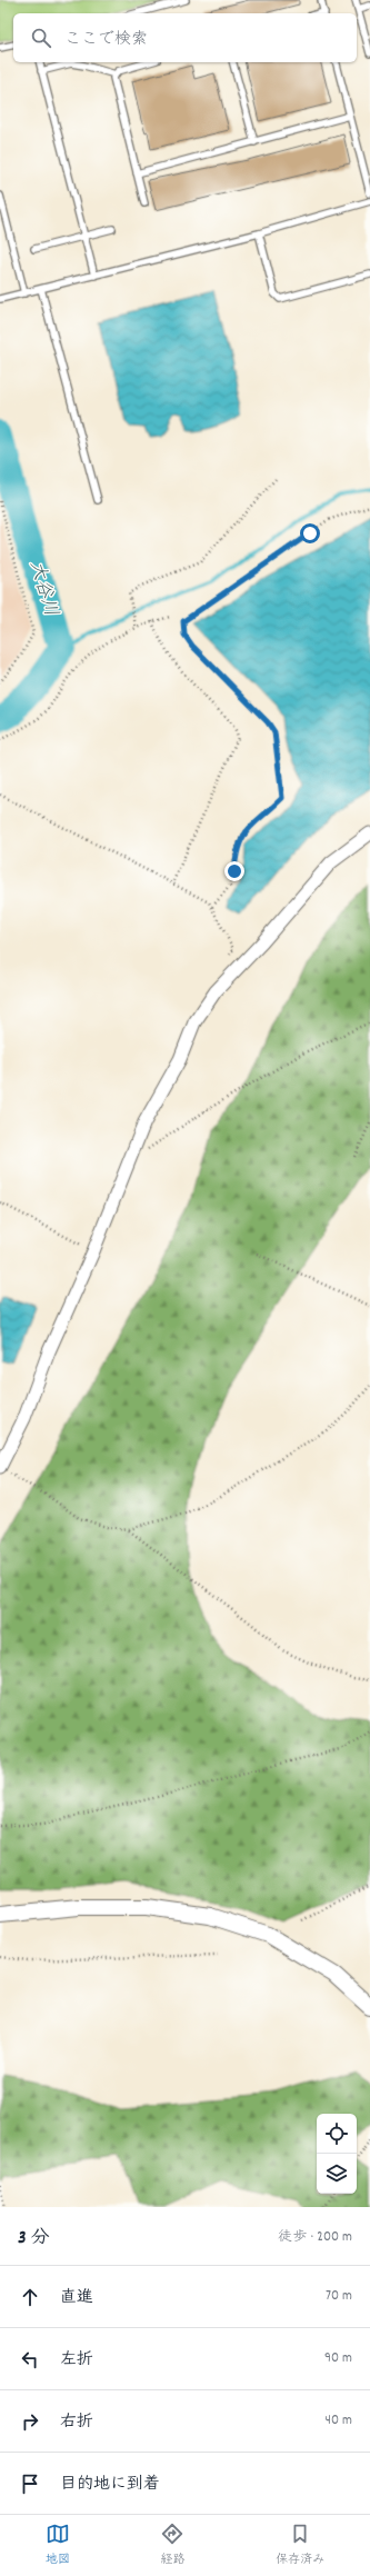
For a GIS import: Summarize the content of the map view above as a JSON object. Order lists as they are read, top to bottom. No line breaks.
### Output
{"water":["大谷川"],"page":{"search":"ここで検索","heading":["3 分","徒歩 · 200 m"],"list":[["直進","70 m"],["左折","90 m"],["右折","40 m"],"目的地に到着"],"nav":["地図","経路","保存済み"]}}
